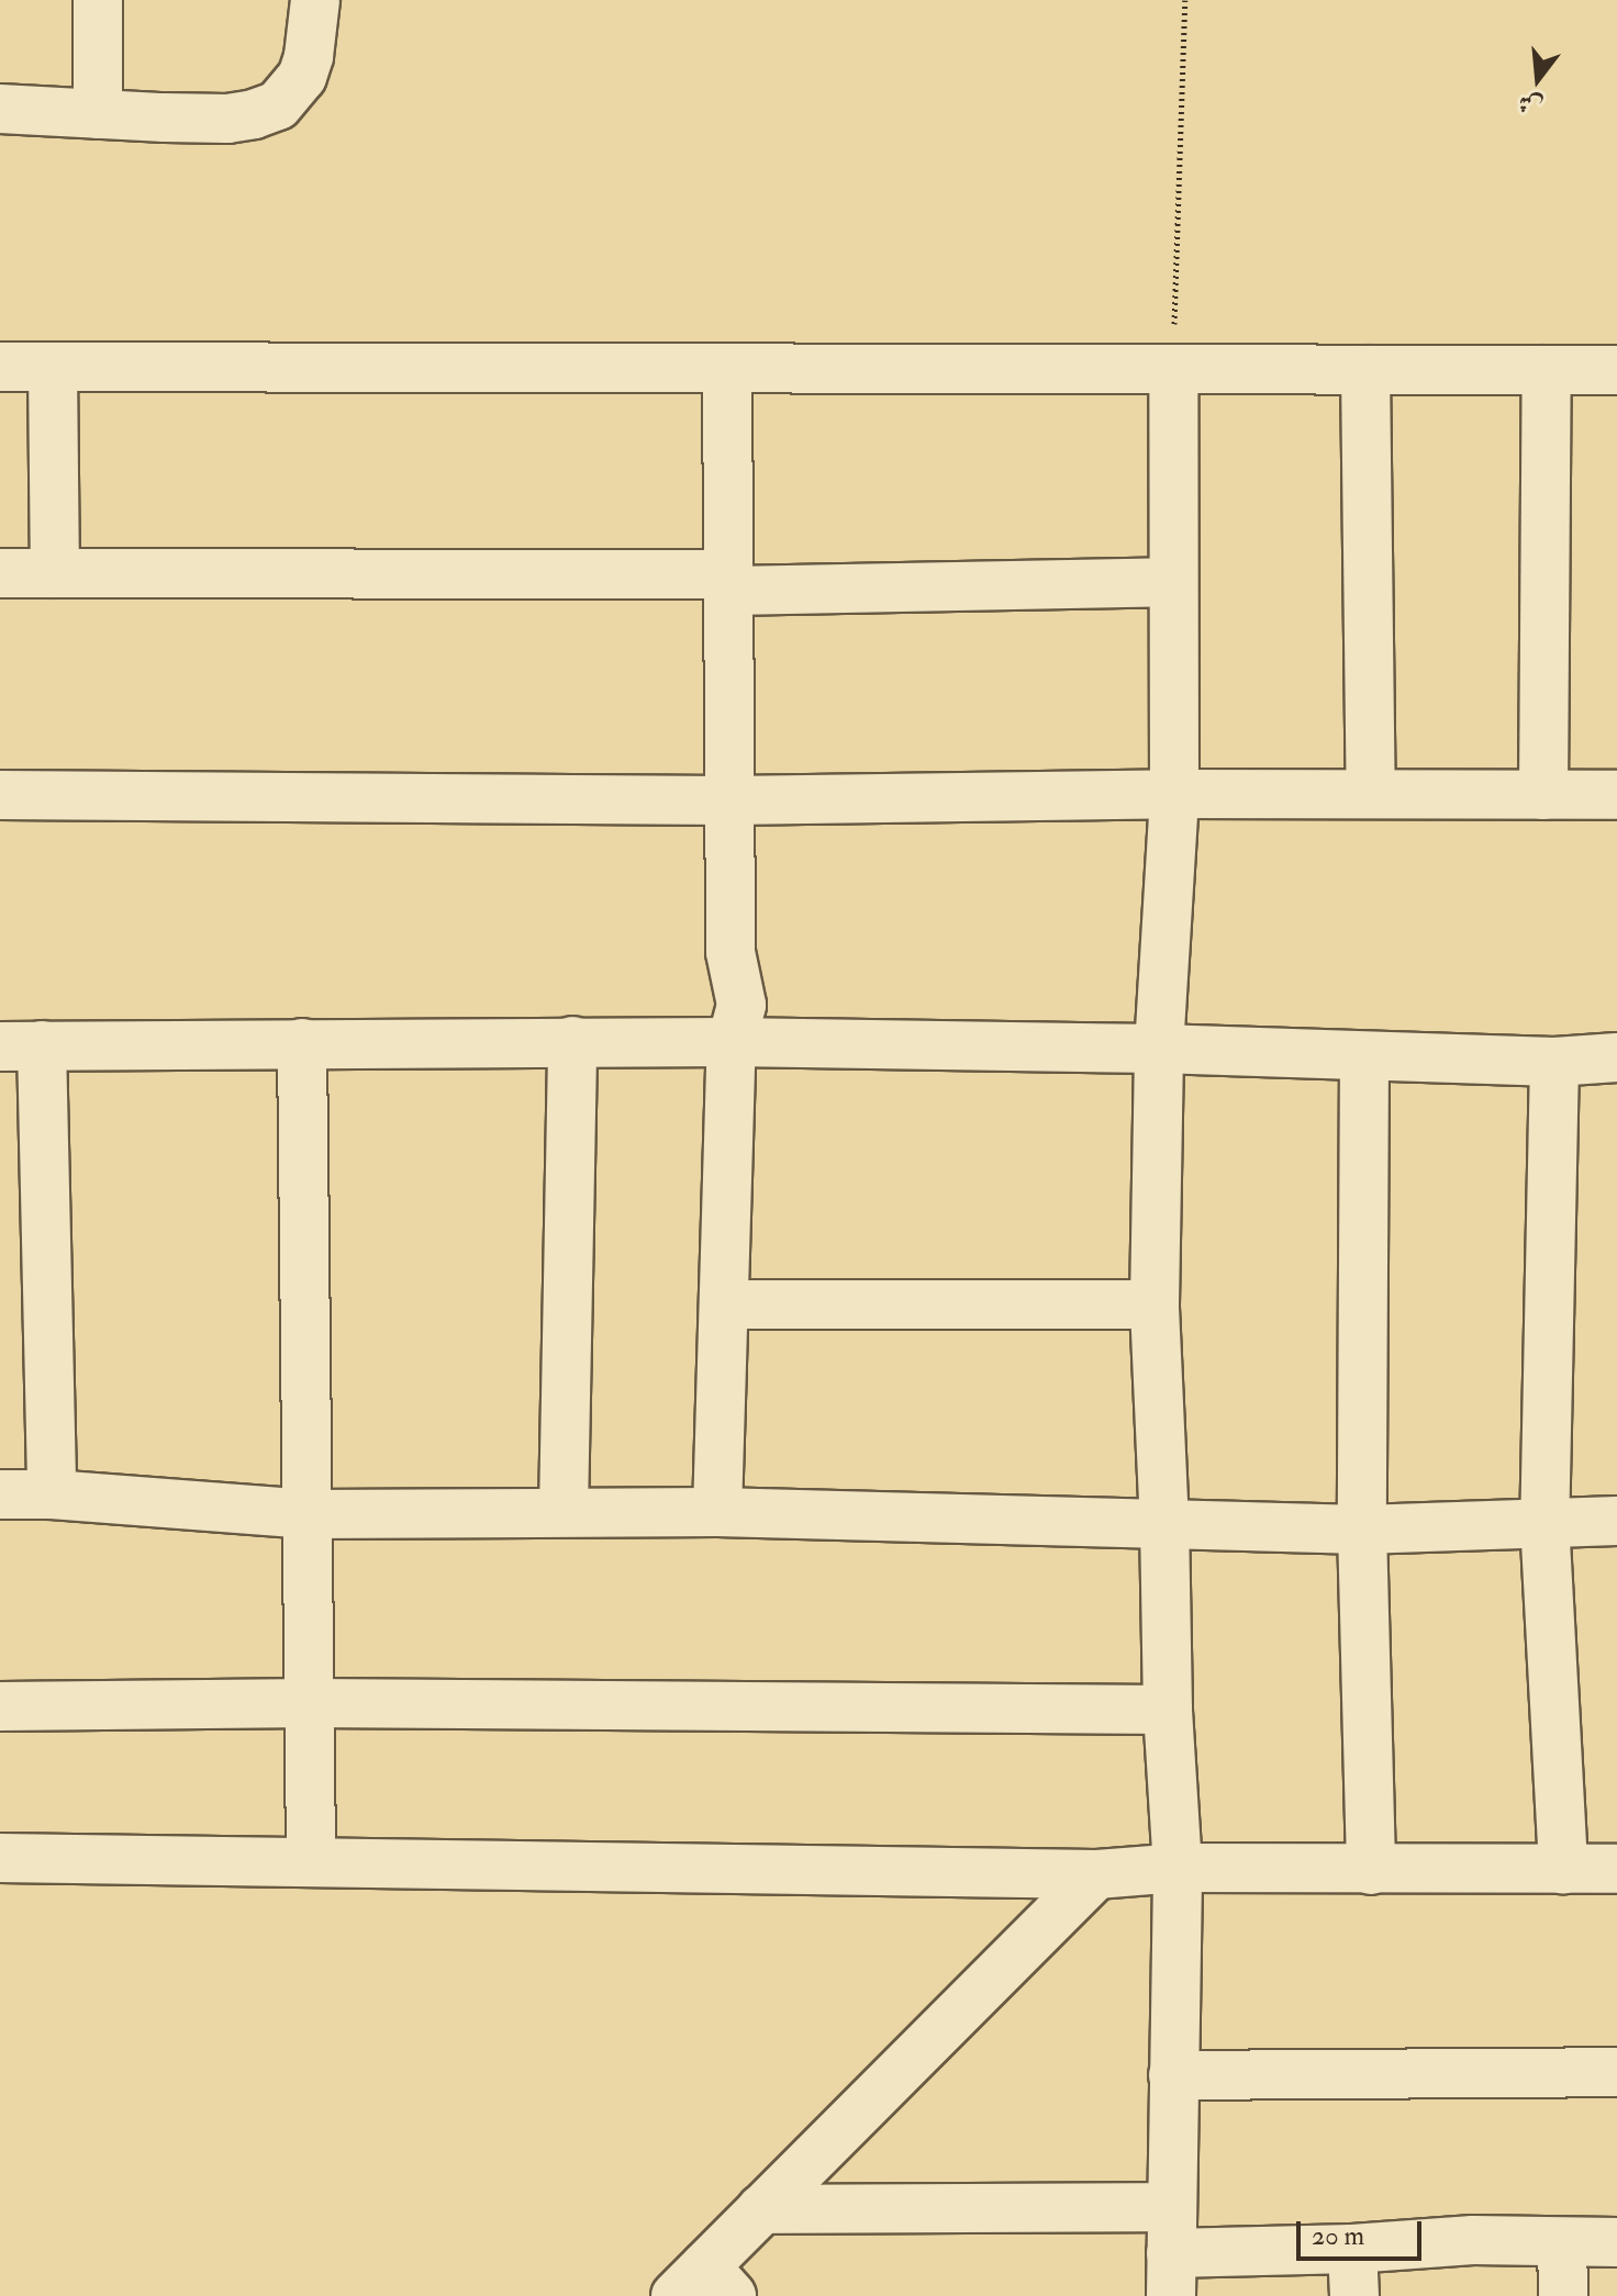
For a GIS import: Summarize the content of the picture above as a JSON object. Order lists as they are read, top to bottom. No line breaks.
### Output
{"scale_bar":"20 m","north":"bottom"}
